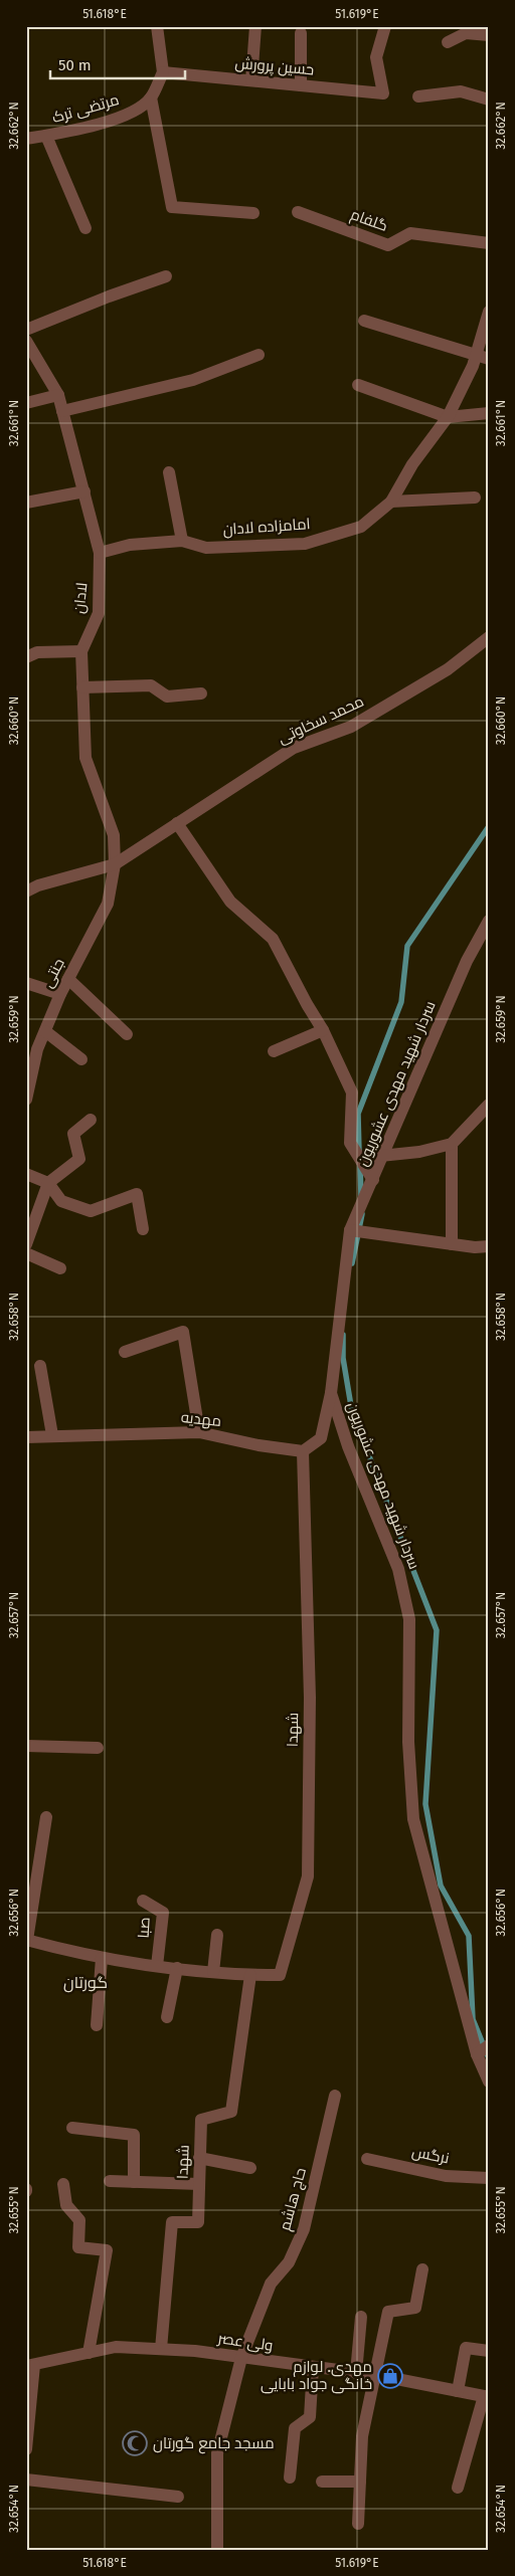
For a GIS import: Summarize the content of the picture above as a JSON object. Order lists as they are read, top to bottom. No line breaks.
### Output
{"streets":{"street":["حسین پرورش","مرتضی ترک","گلفام","امامزاده لادان","لادان","محمد سخاوتی","جنتی","سردار شهید مهدی عشوریون","مهدیه","شهدا","صبا","نرگس","حاج هاشم","ولی عصر"]},"crossings":[["حسین پرورش","مرتضی ترک"],["امامزاده لادان","لادان"],["لادان","محمد سخاوتی"],["لادان","جنتی"],["محمد سخاوتی","جنتی"],["مهدیه","شهدا"],["شهدا","صبا"],["شهدا","ولی عصر"],["حاج هاشم","ولی عصر"]],"districts":["گورتان"],"places":{"shop":["مهدی. لوازم خانگی جواد بابایی"],"mosque":["مسجد جامع گورتان"]},"scale_bar":"50 m","coordinates":["51.618°E","51.619°E","32.662°N","32.661°N","32.660°N","32.659°N","32.658°N","32.657°N","32.656°N","32.655°N","32.654°N"]}
